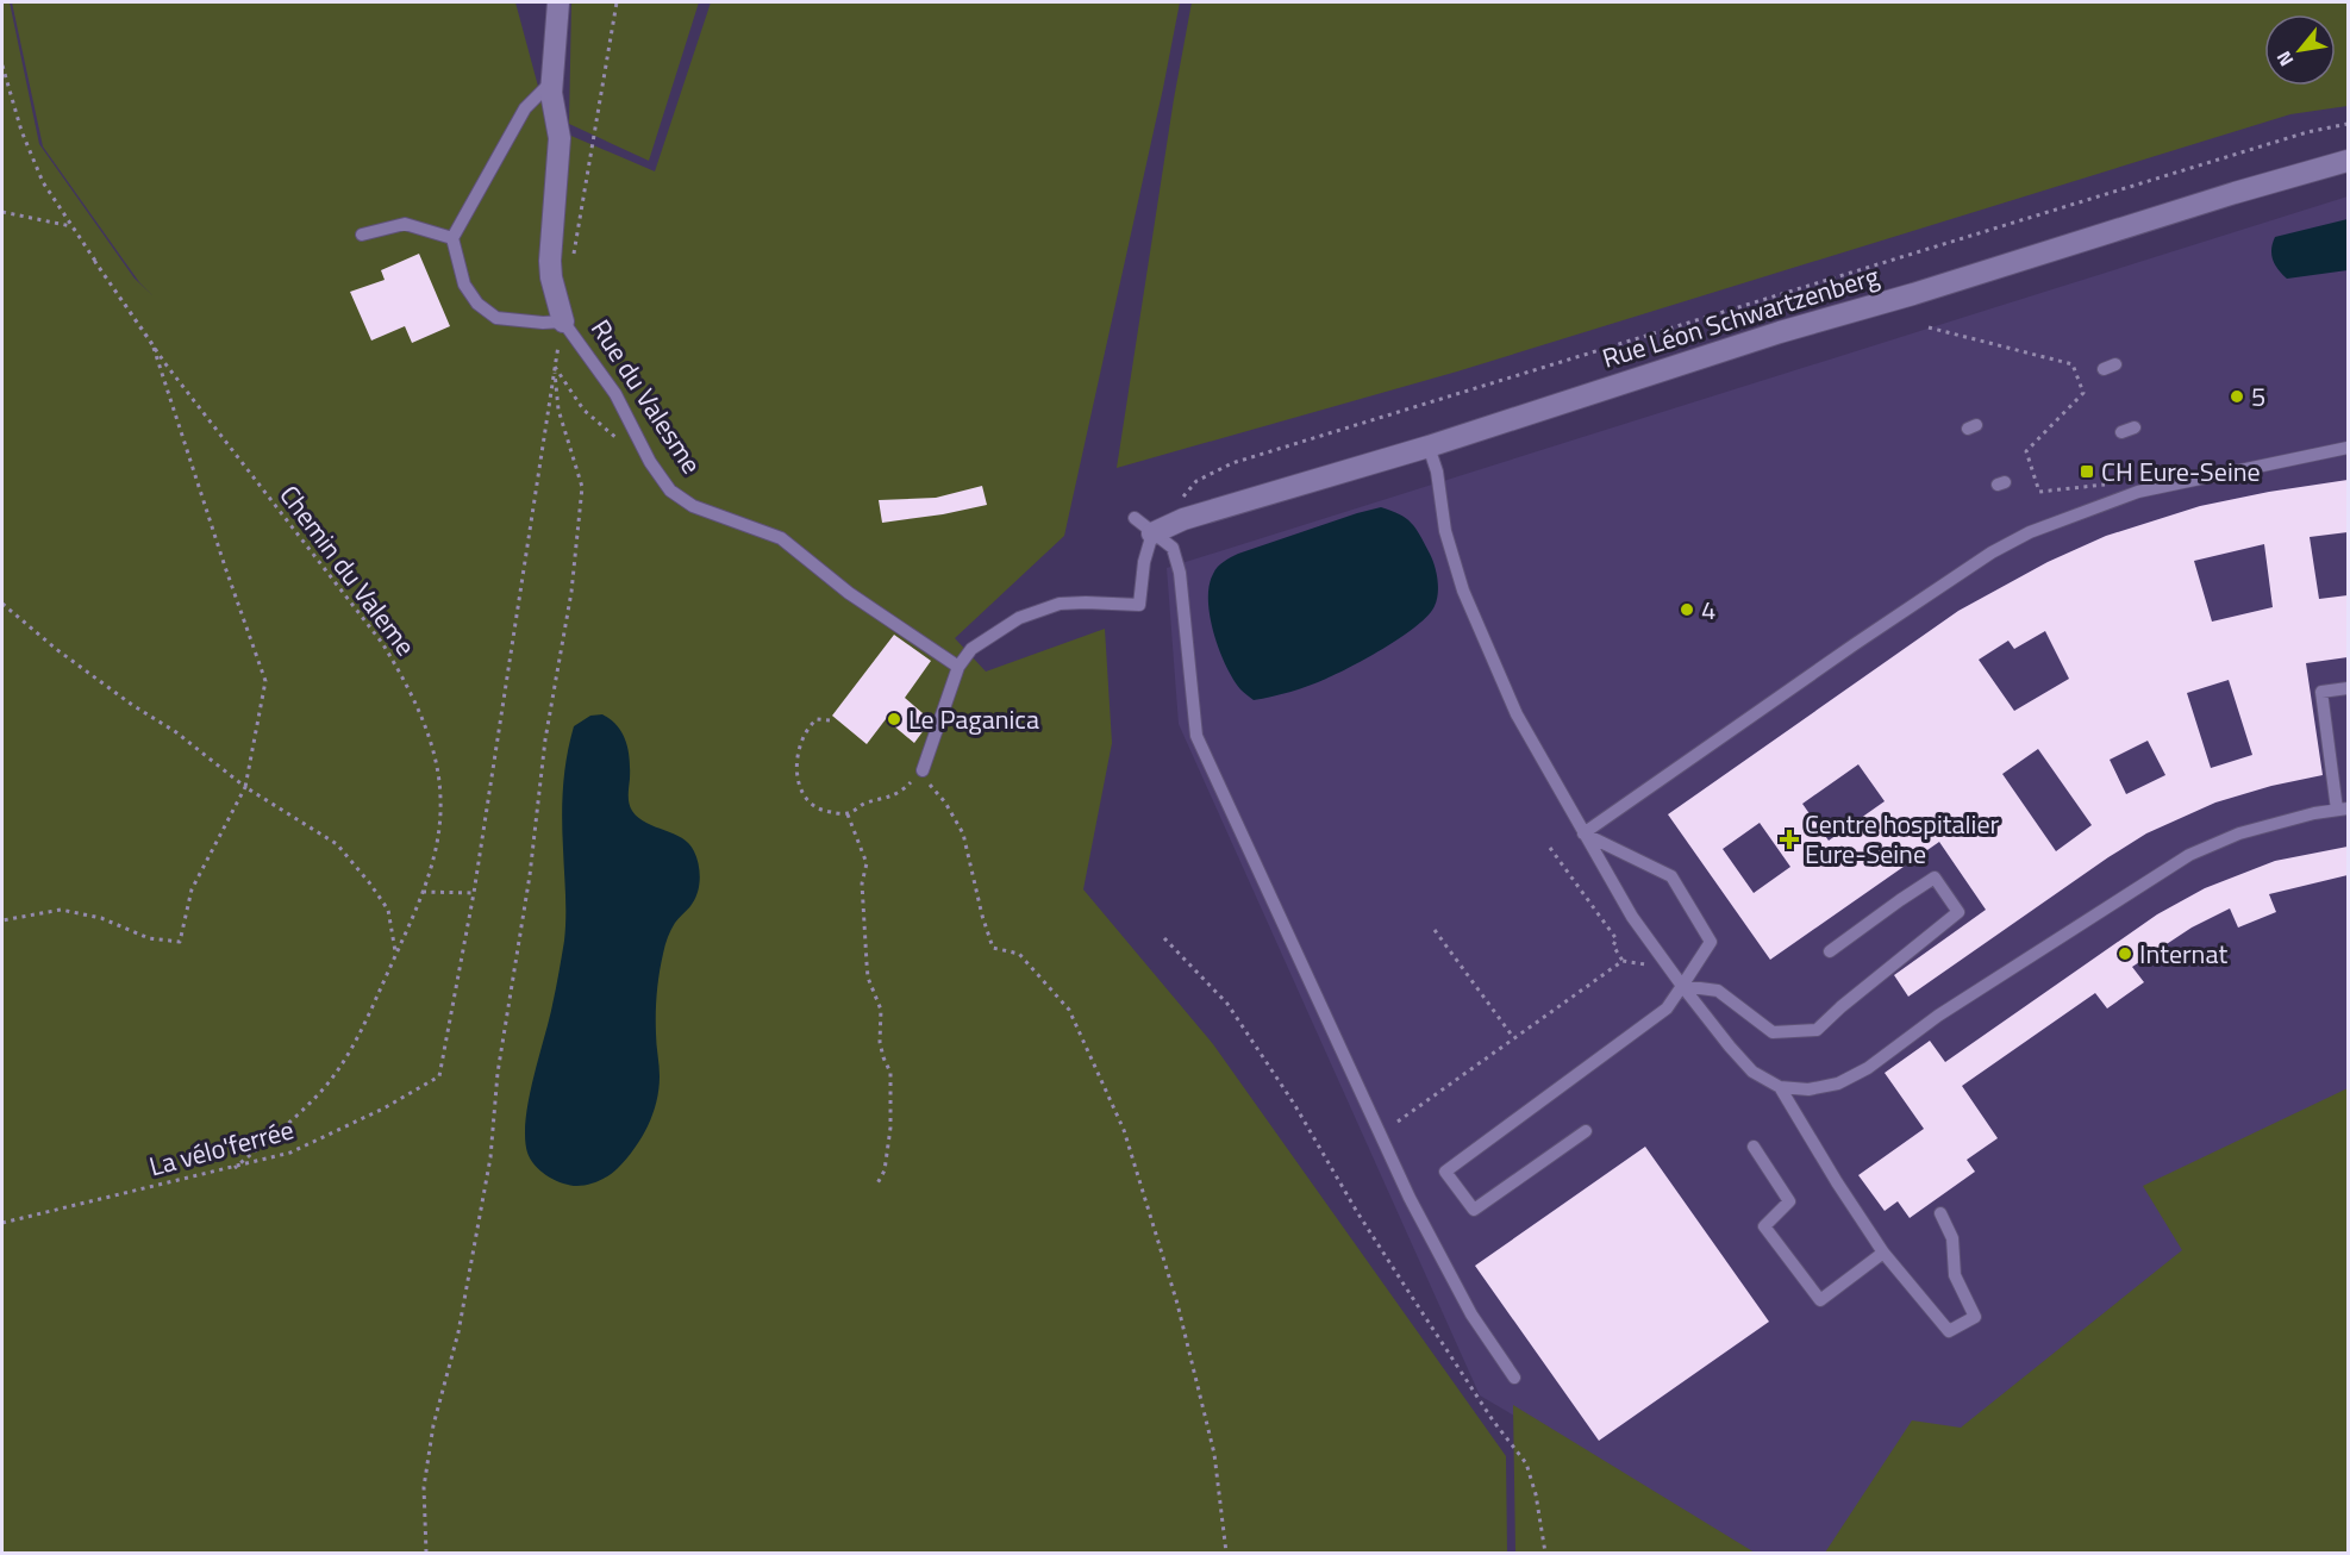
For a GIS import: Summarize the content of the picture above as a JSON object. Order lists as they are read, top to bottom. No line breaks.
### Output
{"streets":{"street":["Rue Léon Schwartzenberg","Rue du Valesme"],"path":["Chemin du Valeme","La vélo'ferrée"]},"crossings":[["Chemin du Valeme","La vélo'ferrée"]],"places":{"other":["5","4","Le Paganica","Internat"],"transit":["CH Eure-Seine"],"health":["Centre hospitalier Eure-Seine"]},"north":"bottom left"}
